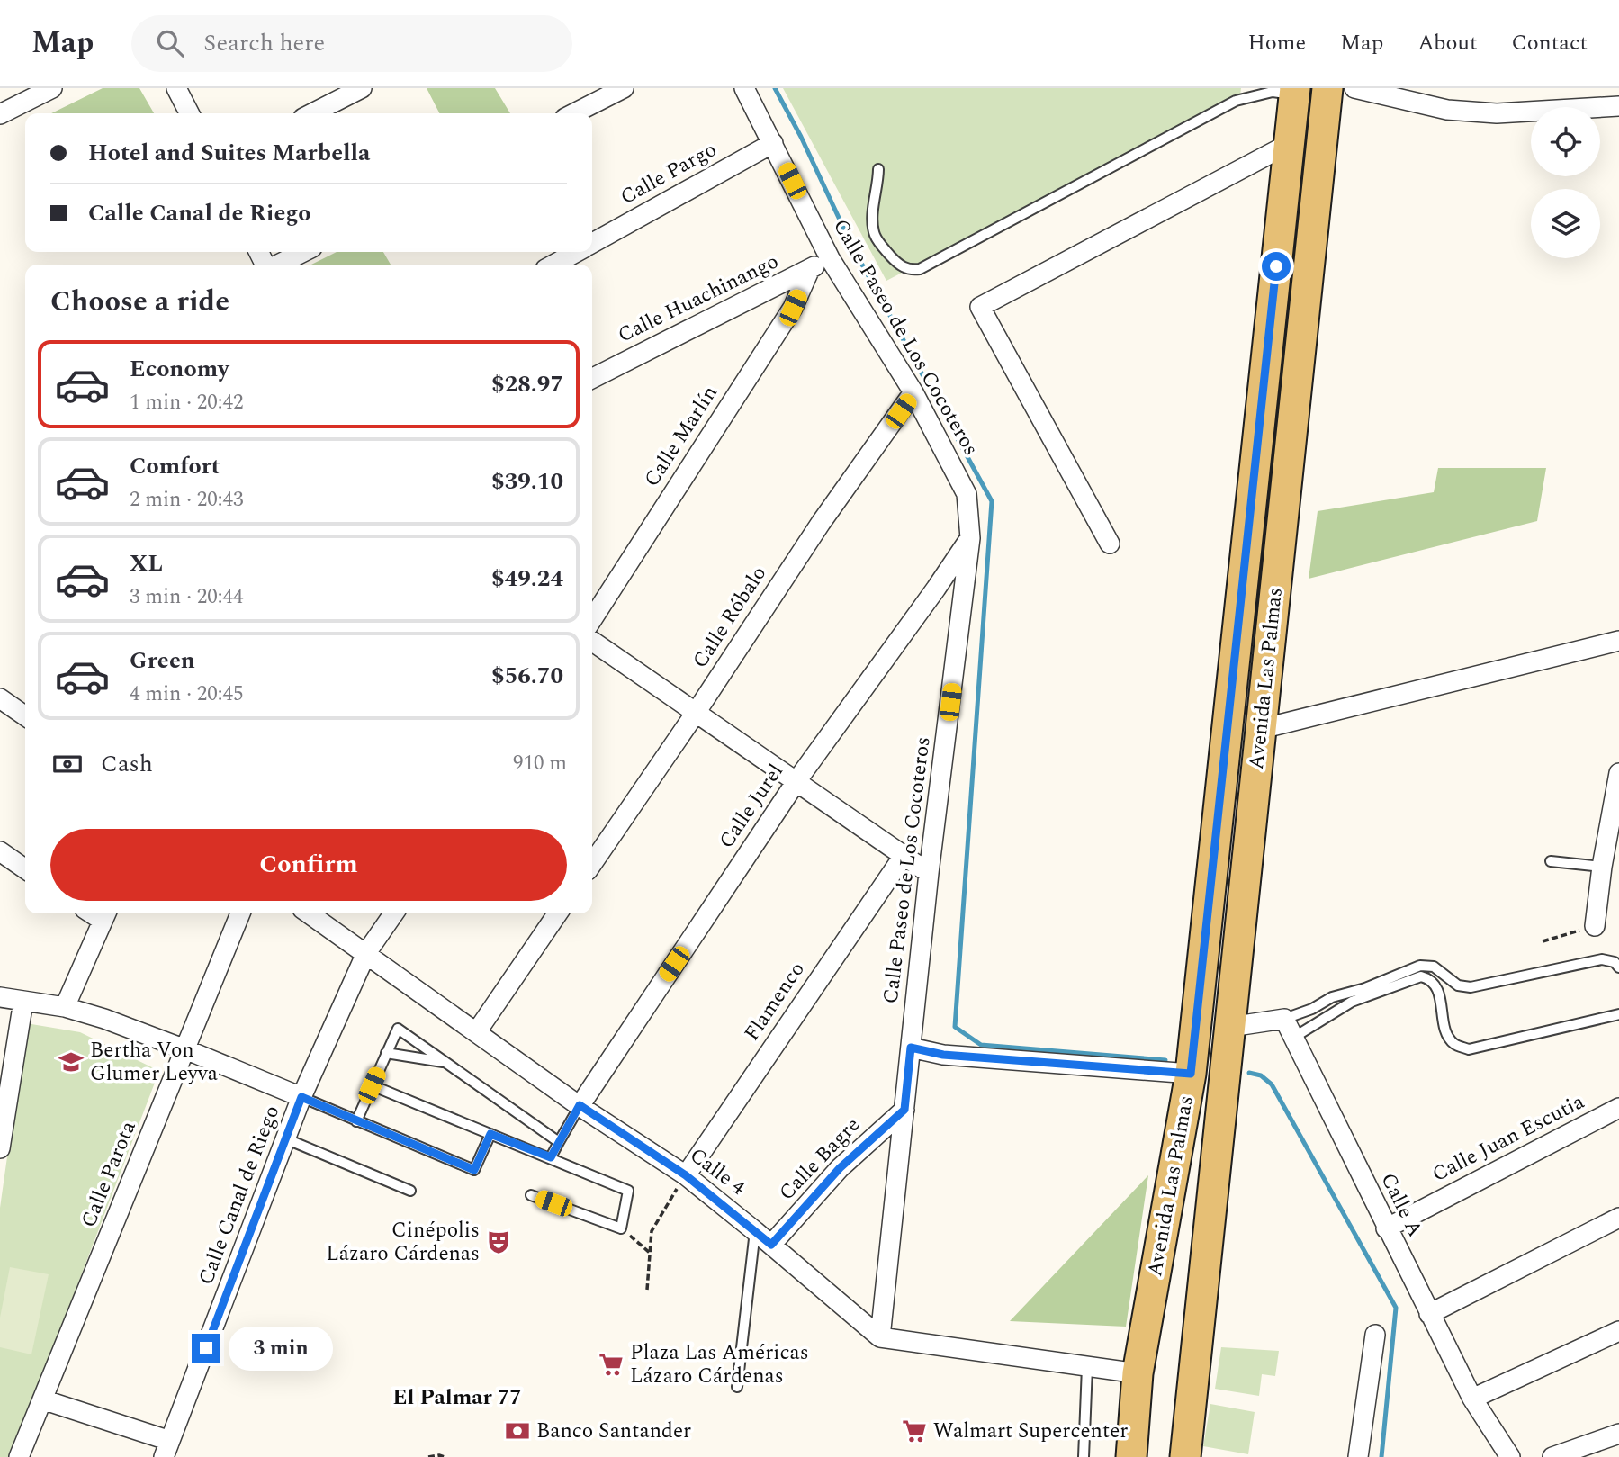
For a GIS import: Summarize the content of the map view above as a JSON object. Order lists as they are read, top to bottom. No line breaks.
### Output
{"streets":{"main road":["Avenida Las Palmas"],"street":["Calle Pargo","Calle Huachinango","Calle Paseo de Los Cocoteros","Calle Marlín","Calle Róbalo","Calle Jurel","Flamenco","Calle Juan Escutia","Calle Bagre","Calle 4","Calle Parota","Calle Canal de Riego","Calle A"]},"crossings":[["Calle Pargo","Calle Paseo de Los Cocoteros"],["Calle Huachinango","Calle Paseo de Los Cocoteros"],["Calle Huachinango","Calle Marlín"],["Calle Paseo de Los Cocoteros","Calle Róbalo"],["Calle Paseo de Los Cocoteros","Calle Jurel"],["Calle Paseo de Los Cocoteros","Calle Bagre"],["Calle Paseo de Los Cocoteros","Calle 4"],["Calle Jurel","Calle 4"],["Flamenco","Calle 4"],["Calle Juan Escutia","Calle A"],["Calle Bagre","Calle 4"],["Calle 4","Calle Canal de Riego"]],"districts":["El Palmar 77"],"places":{"school or university":["Bertha Von Glumer Leyva"],"theatre":["Cinépolis Lázaro Cárdenas"],"supermarket":["Plaza Las Américas Lázaro Cárdenas","Walmart Supercenter"],"bank":["Banco Santander"]},"page":{"header":"Map","search":"Search here","nav":["Home","Map","About","Contact"],"banner":["Hotel and Suites Marbella","Calle Canal de Riego"],"heading":"Choose a ride","list":[{"name":"Economy","note":"1 min · 20:42","value":"$28.97"},{"name":"Comfort","note":"2 min · 20:43","value":"$39.10"},{"name":"XL","note":"3 min · 20:44","value":"$49.24"},{"name":"Green","note":"4 min · 20:45","value":"$56.70"}],"pay":["Cash","910 m"],"buttons":"Confirm","bubble":"3 min"}}
